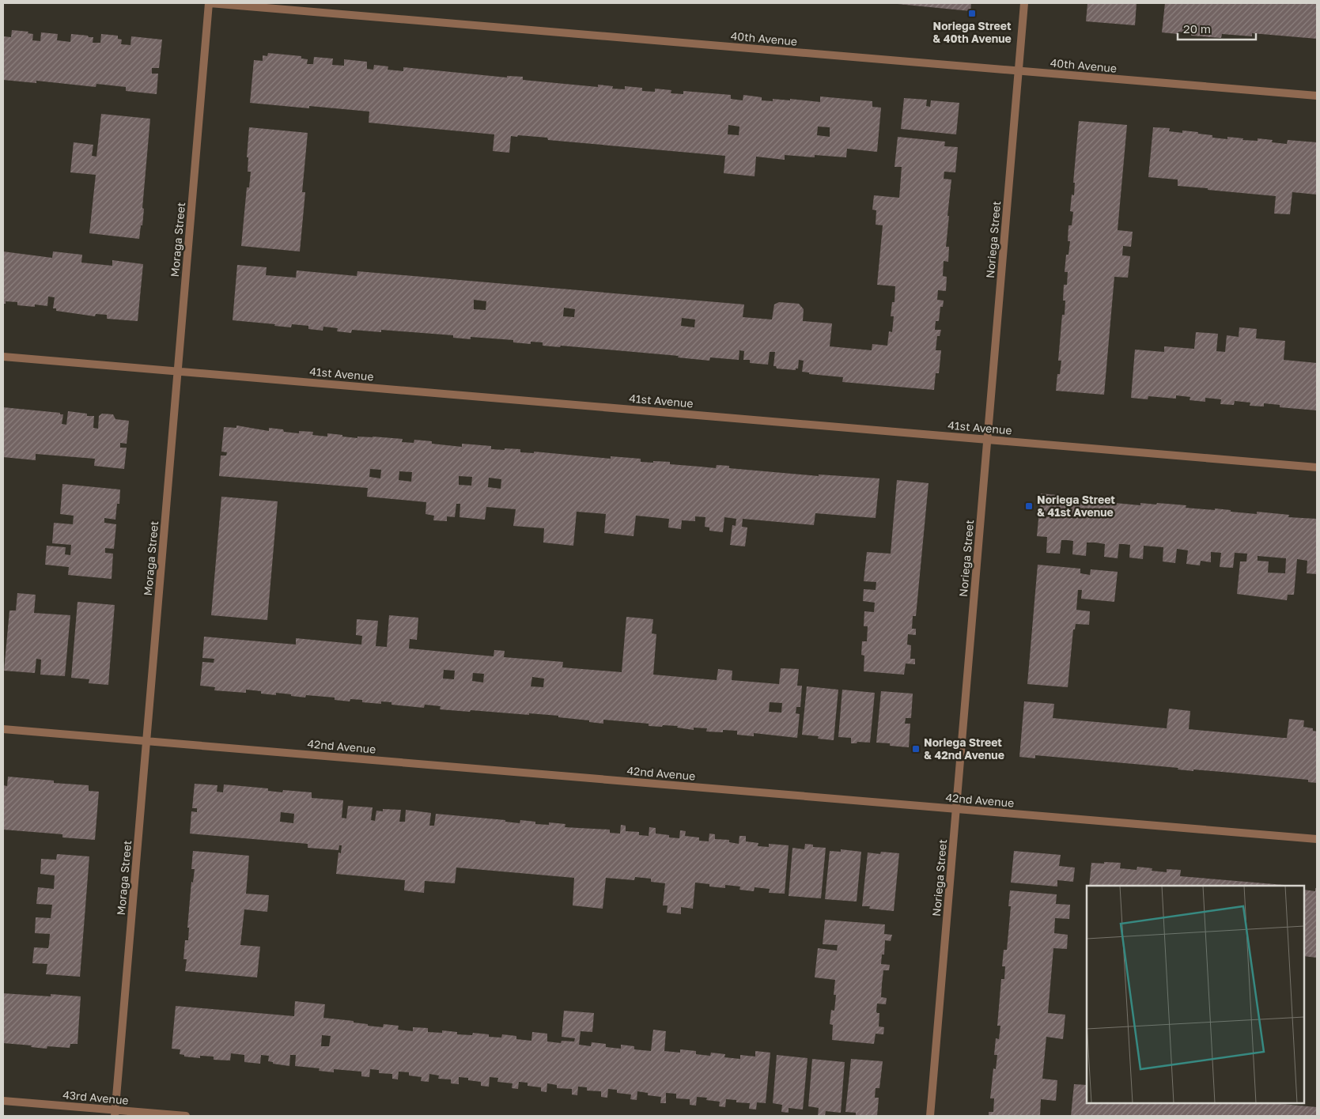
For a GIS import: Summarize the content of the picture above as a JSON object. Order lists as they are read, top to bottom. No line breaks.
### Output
{"streets":{"street":["40th Avenue","Moraga Street","Noriega Street","41st Avenue","42nd Avenue","43rd Avenue"]},"crossings":[["40th Avenue","Moraga Street"],["40th Avenue","Noriega Street"],["Moraga Street","41st Avenue"],["Moraga Street","42nd Avenue"],["Moraga Street","43rd Avenue"],["Noriega Street","41st Avenue"],["Noriega Street","42nd Avenue"]],"places":{"transit":["Noriega Street & 40th Avenue","Noriega Street & 41st Avenue","Noriega Street & 42nd Avenue"]},"scale_bar":"20 m"}
